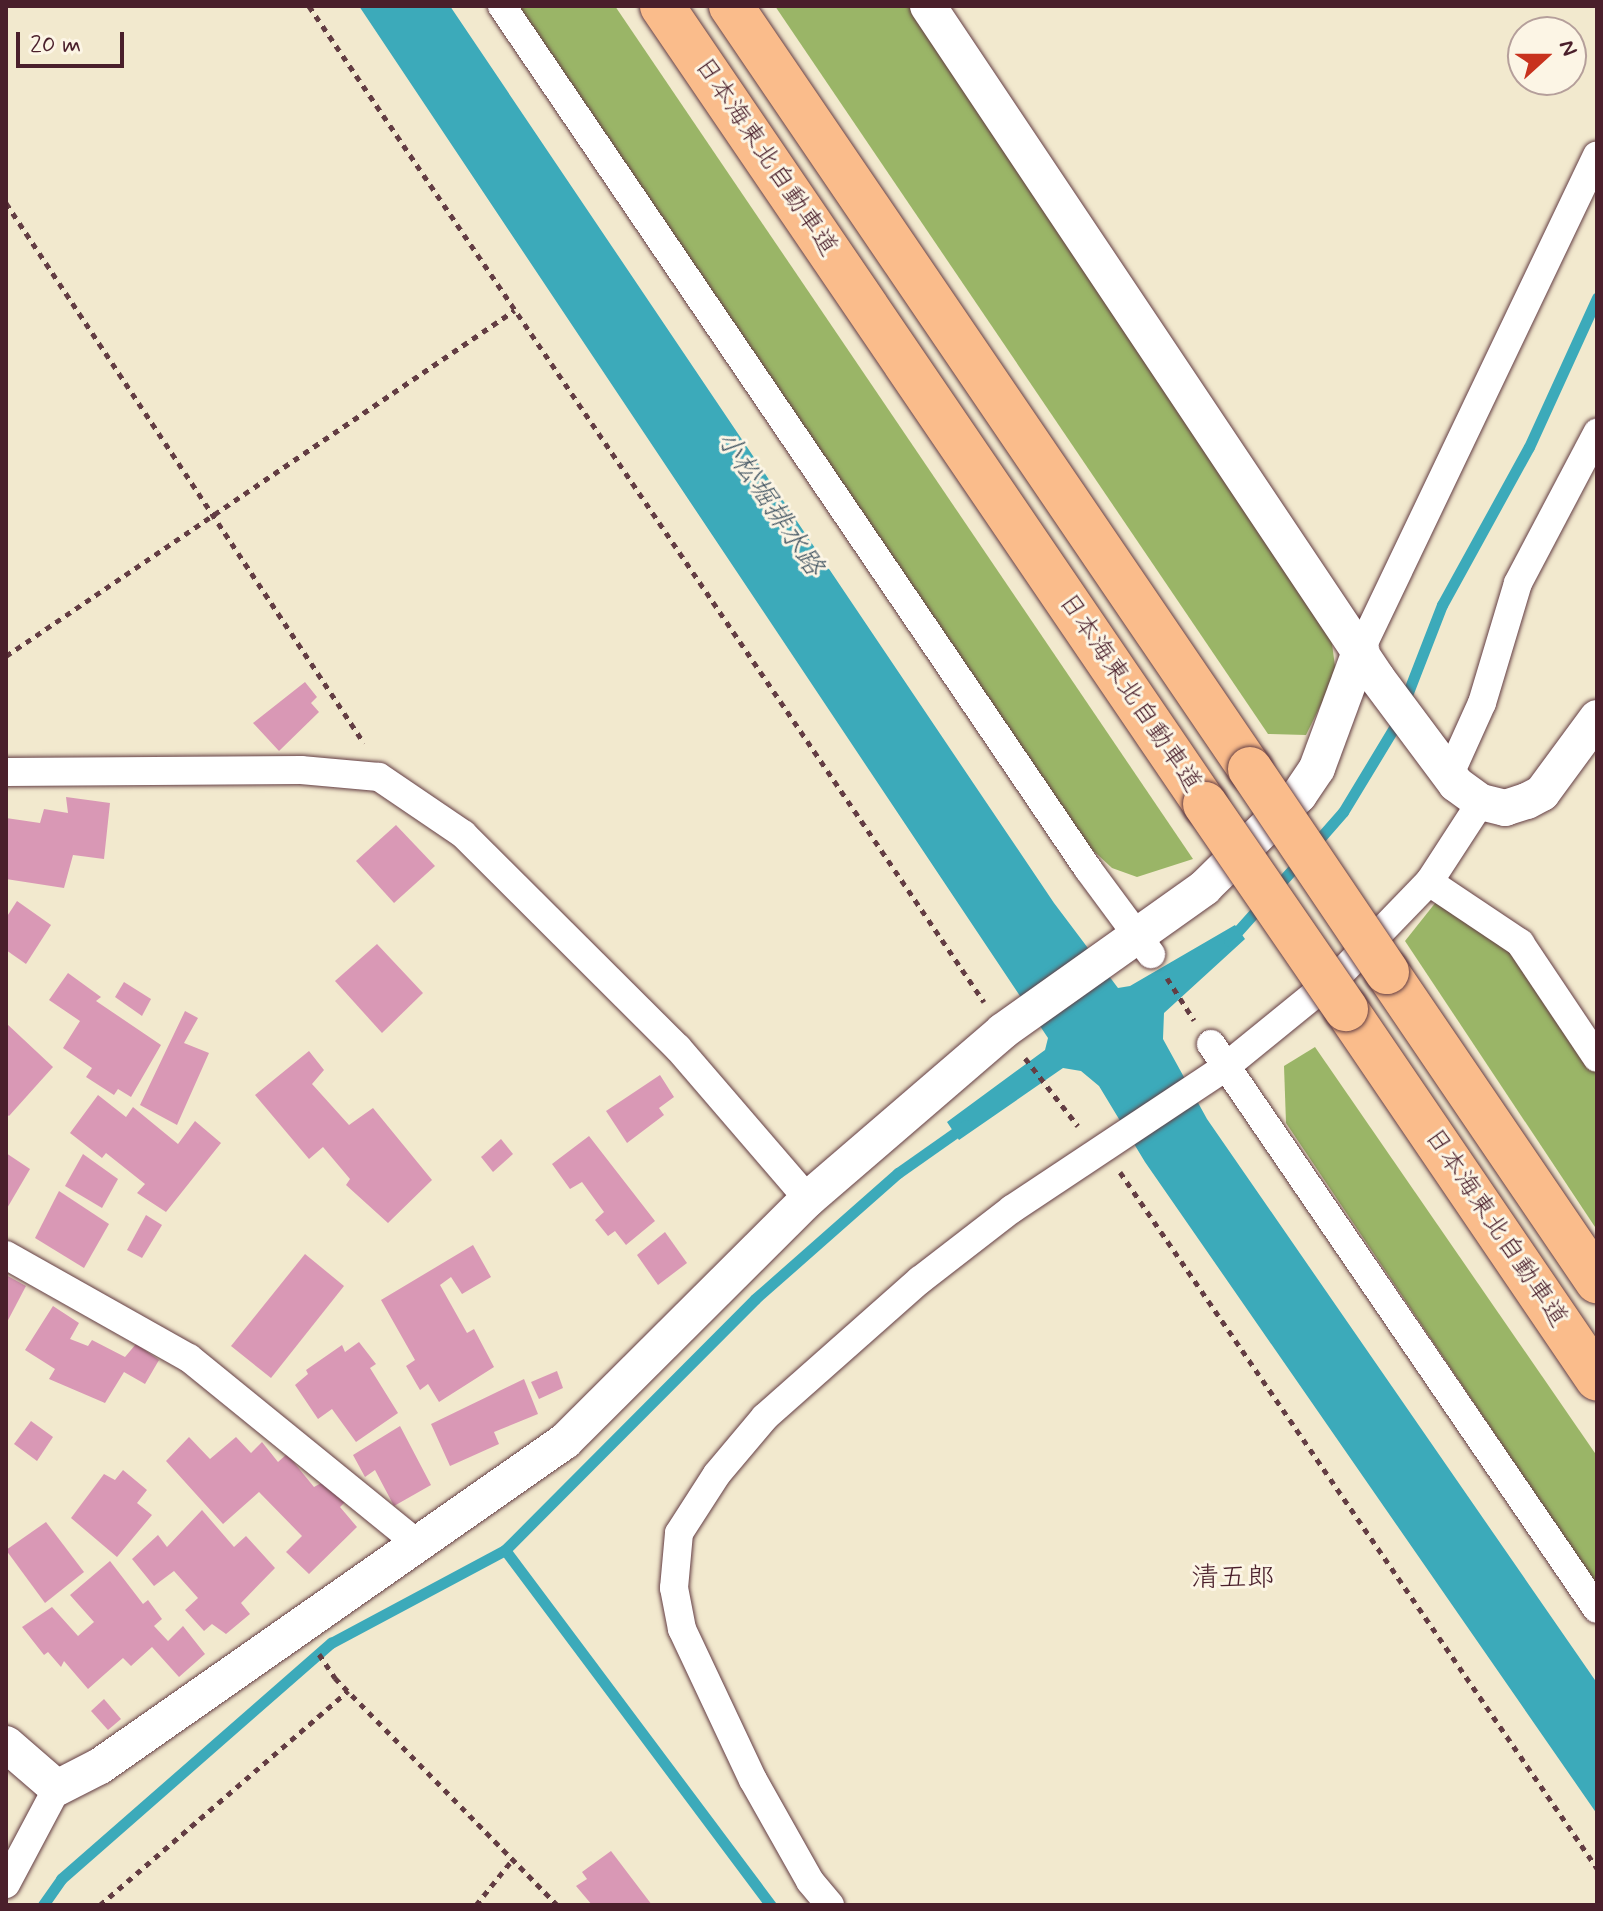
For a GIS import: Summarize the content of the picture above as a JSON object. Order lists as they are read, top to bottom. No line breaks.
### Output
{"streets":{"highway":["日本海東北自動車道"]},"districts":["清五郎"],"water":["小松堀排水路"],"scale_bar":"20 m","north":"right"}
